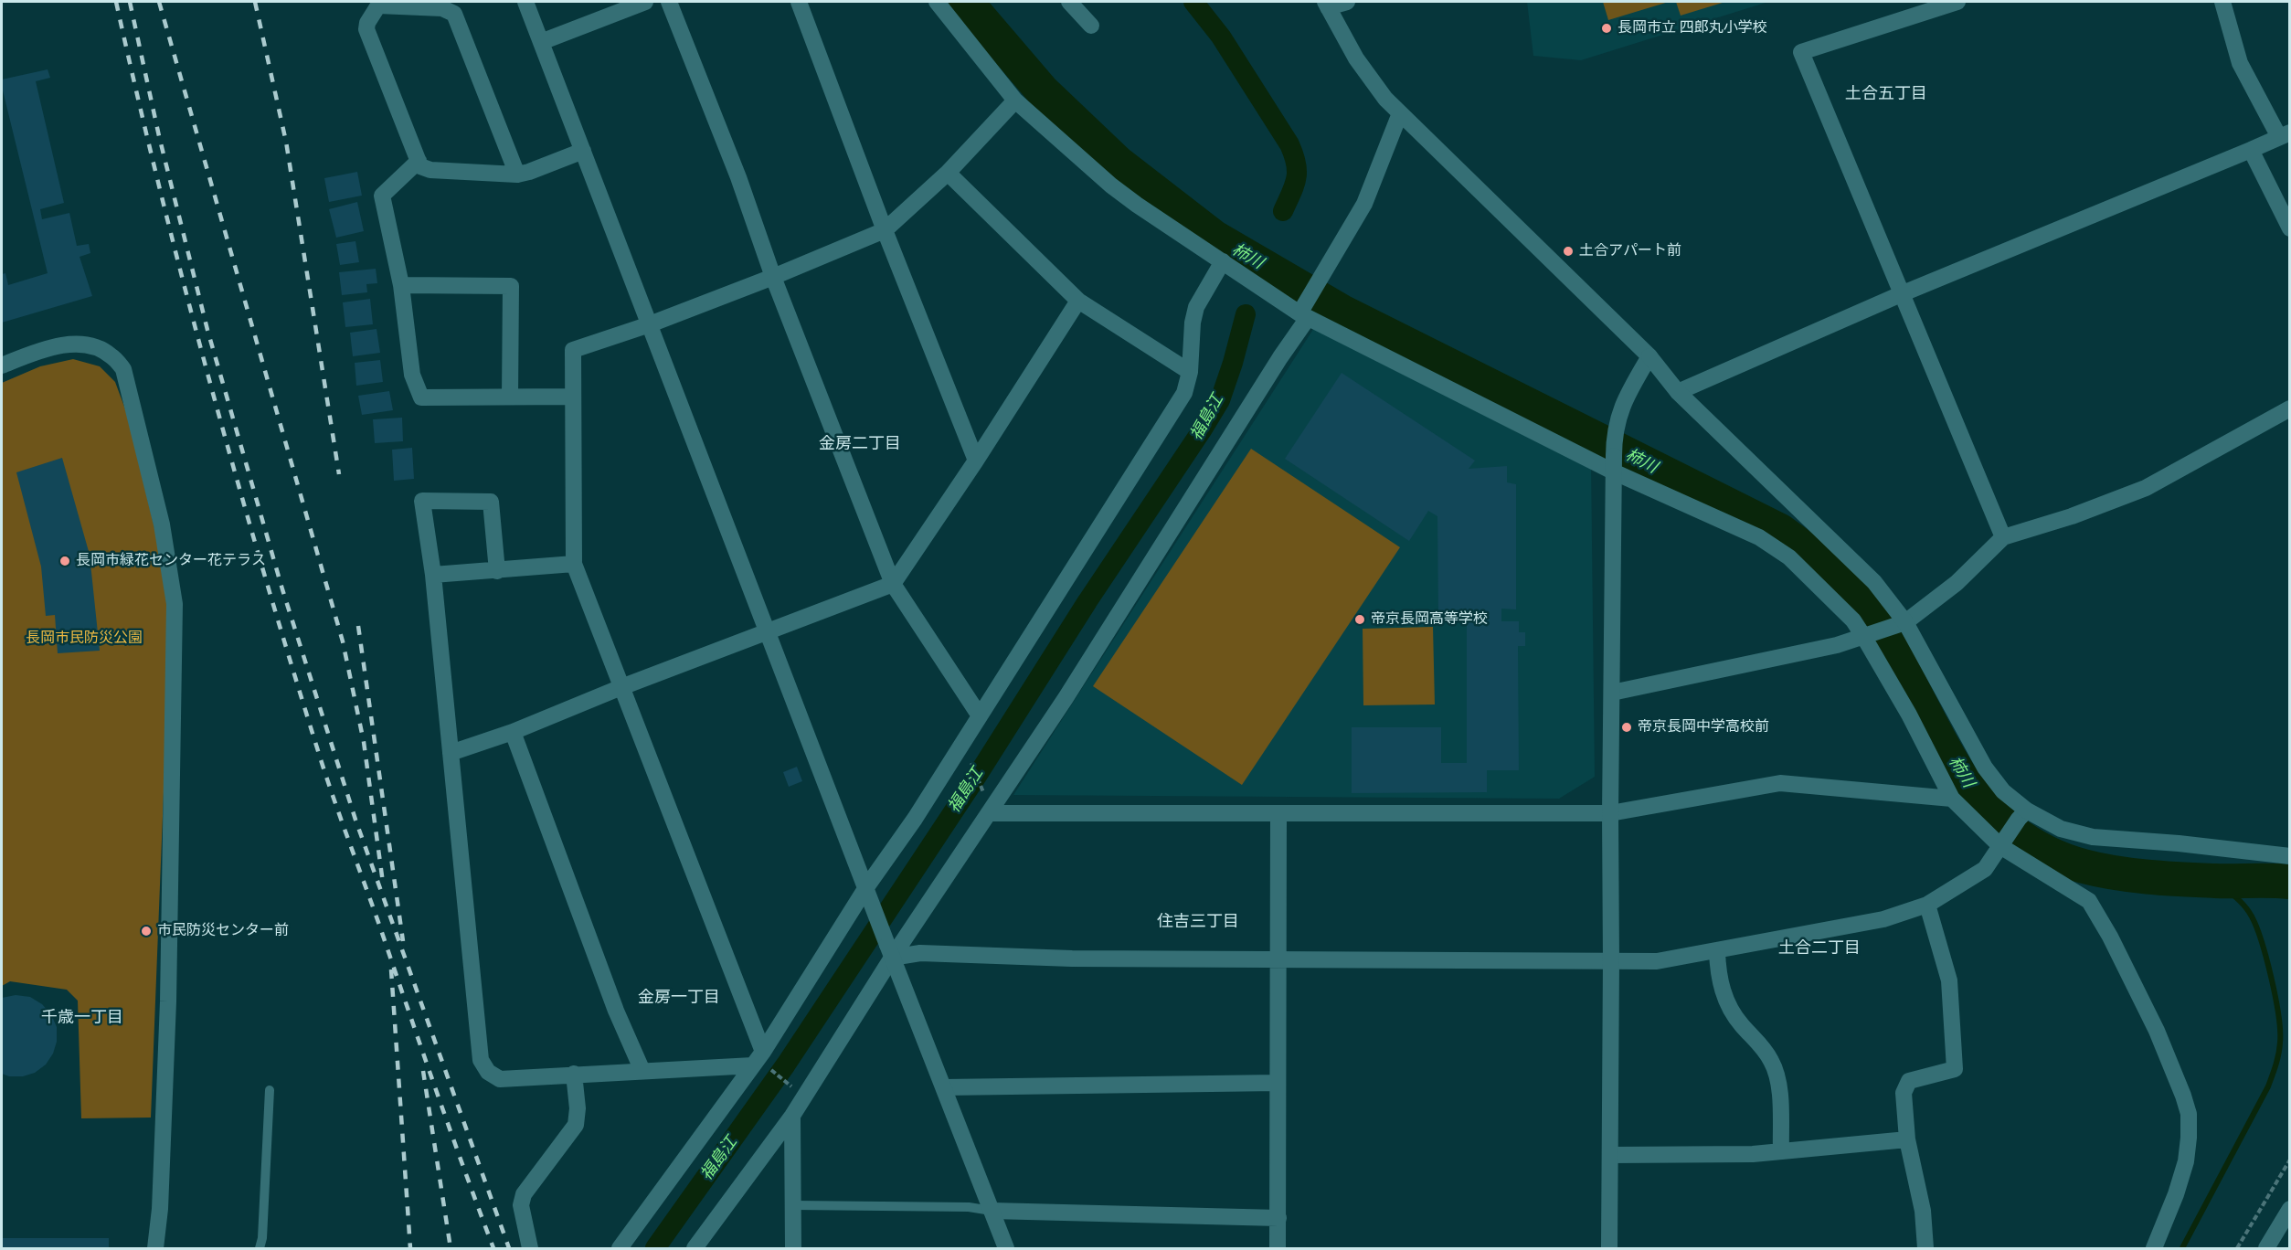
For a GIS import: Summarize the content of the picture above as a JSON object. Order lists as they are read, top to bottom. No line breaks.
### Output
{"districts":["土合五丁目","金房二丁目","住吉三丁目","土合二丁目","金房一丁目","千歳一丁目"],"water":["柿川","福島江"],"parks":["長岡市民防災公園"],"places":["長岡市立 四郎丸小学校","土合アパート前","長岡市緑花センター花テラス","帝京長岡高等学校","帝京長岡中学高校前","市民防災センター前"]}
